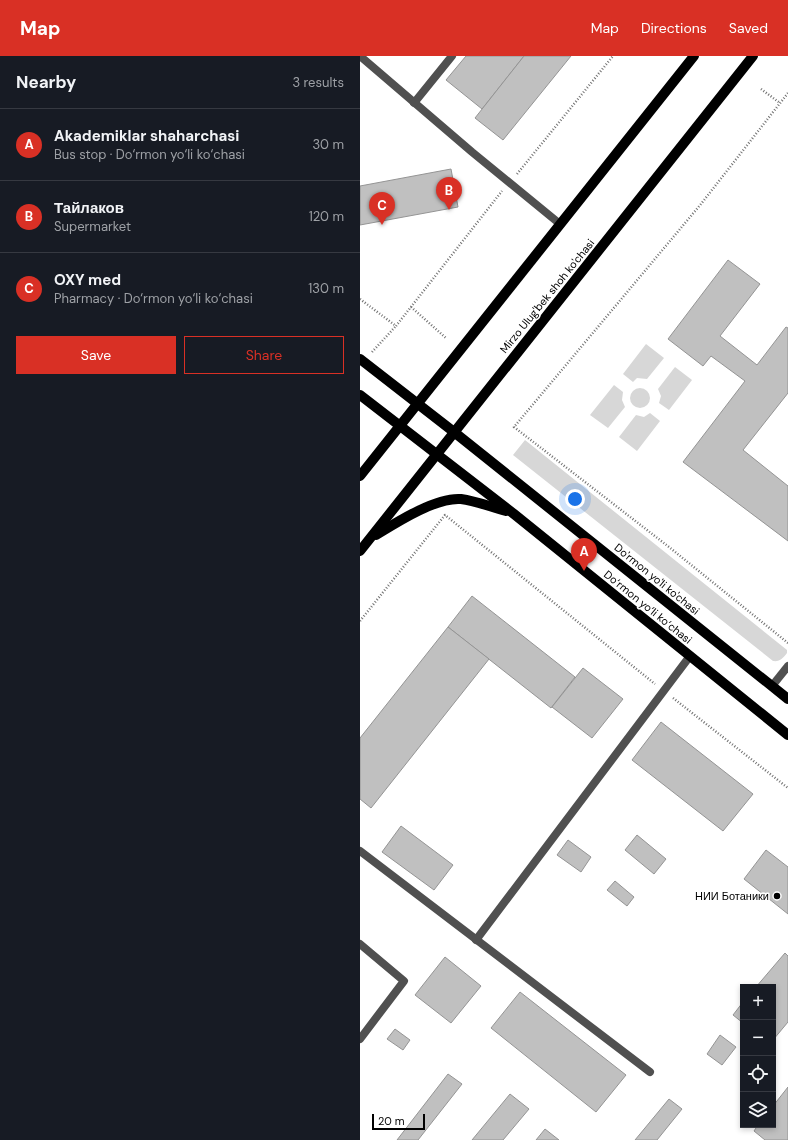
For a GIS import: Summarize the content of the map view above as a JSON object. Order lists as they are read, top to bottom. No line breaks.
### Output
{"streets":{"main road":["Mirzo Ulug'bek shoh ko'chasi","Do'rmon yo'li ko'chasi","Do‘rmon yo‘li ko‘chasi"]},"crossings":[["Mirzo Ulug'bek shoh ko'chasi","Do'rmon yo'li ko'chasi"],["Mirzo Ulug'bek shoh ko'chasi","Do‘rmon yo‘li ko‘chasi"]],"places":["НИИ Ботаники"],"scale_bar":"20 m","page":{"header":"Map","nav":["Map","Directions","Saved"],"heading":["Nearby","3 results"],"list":[{"mark":"A","name":"Akademiklar shaharchasi","note":"Bus stop · Do‘rmon yo‘li ko‘chasi","value":"30 m"},{"mark":"B","name":"Тайлаков","note":"Supermarket","value":"120 m"},{"mark":"C","name":"OXY med","note":"Pharmacy · Do‘rmon yo‘li ko‘chasi","value":"130 m"}],"pins":["B","C","A"],"buttons":["Save","Share"],"map_buttons":["+","−"],"scale":"20 m"}}
